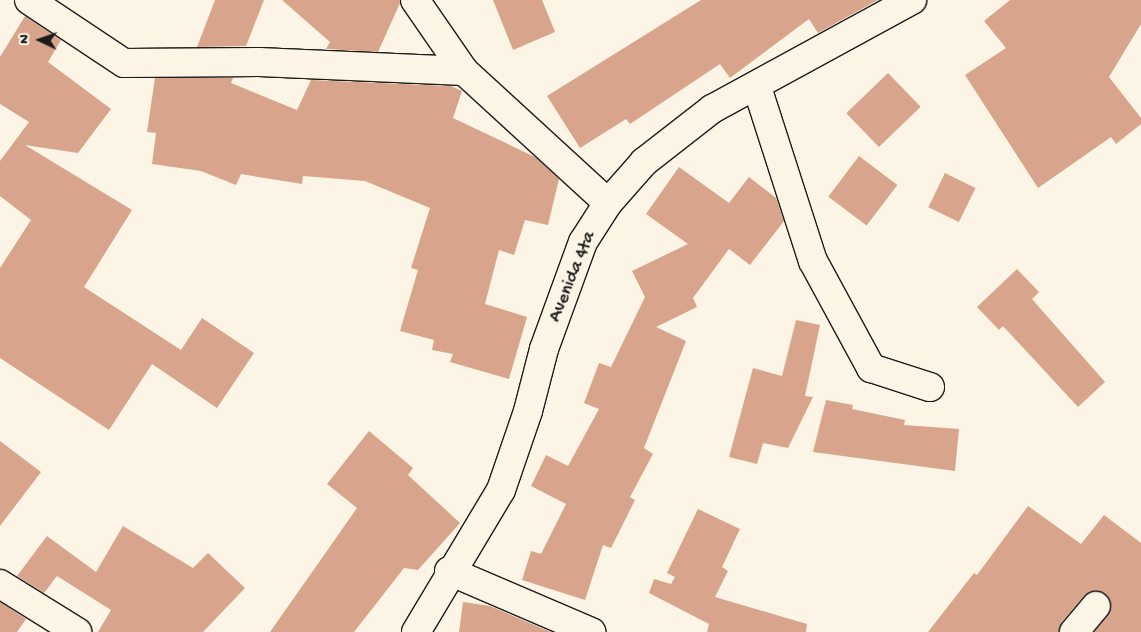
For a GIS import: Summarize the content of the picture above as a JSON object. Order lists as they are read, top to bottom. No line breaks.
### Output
{"streets":{"street":["Avenida 4ta"]},"north":"left"}
